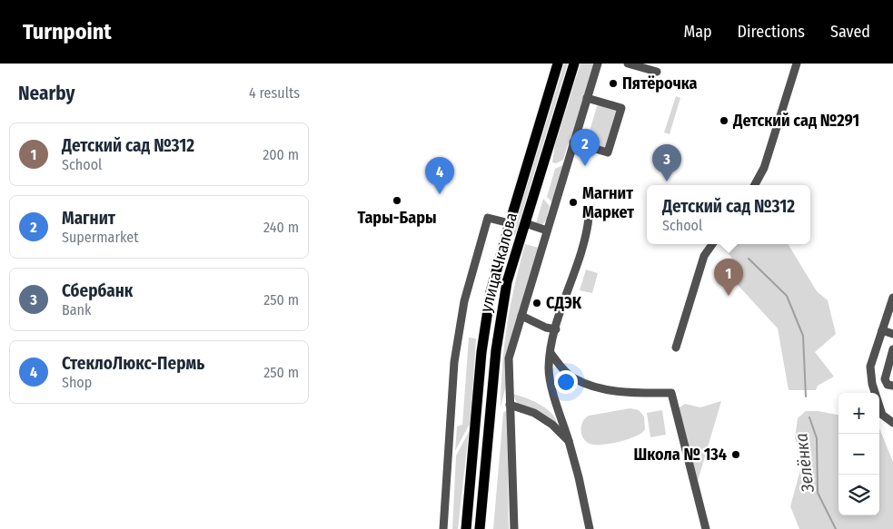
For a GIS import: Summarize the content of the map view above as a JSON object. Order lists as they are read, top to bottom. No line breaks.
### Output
{"streets":{"main road":["улица Чкалова"]},"water":["Зелёнка"],"places":["Пятёрочка","Детский сад №291","Тары-Бары","Магнит Маркет","СДЭК","Школа № 134"],"page":{"header":"Turnpoint","nav":["Map","Directions","Saved"],"heading":["Nearby","4 results"],"list":[{"mark":"1","name":"Детский сад №312","note":"School","value":"200 m"},{"mark":"2","name":"Магнит","note":"Supermarket","value":"240 m"},{"mark":"3","name":"Сбербанк","note":"Bank","value":"250 m"},{"mark":"4","name":"СтеклоЛюкс-Пермь","note":"Shop","value":"250 m"}],"pins":["2","3","4","1"],"popup":["Детский сад №312","School"],"map_buttons":["+","−"]}}
